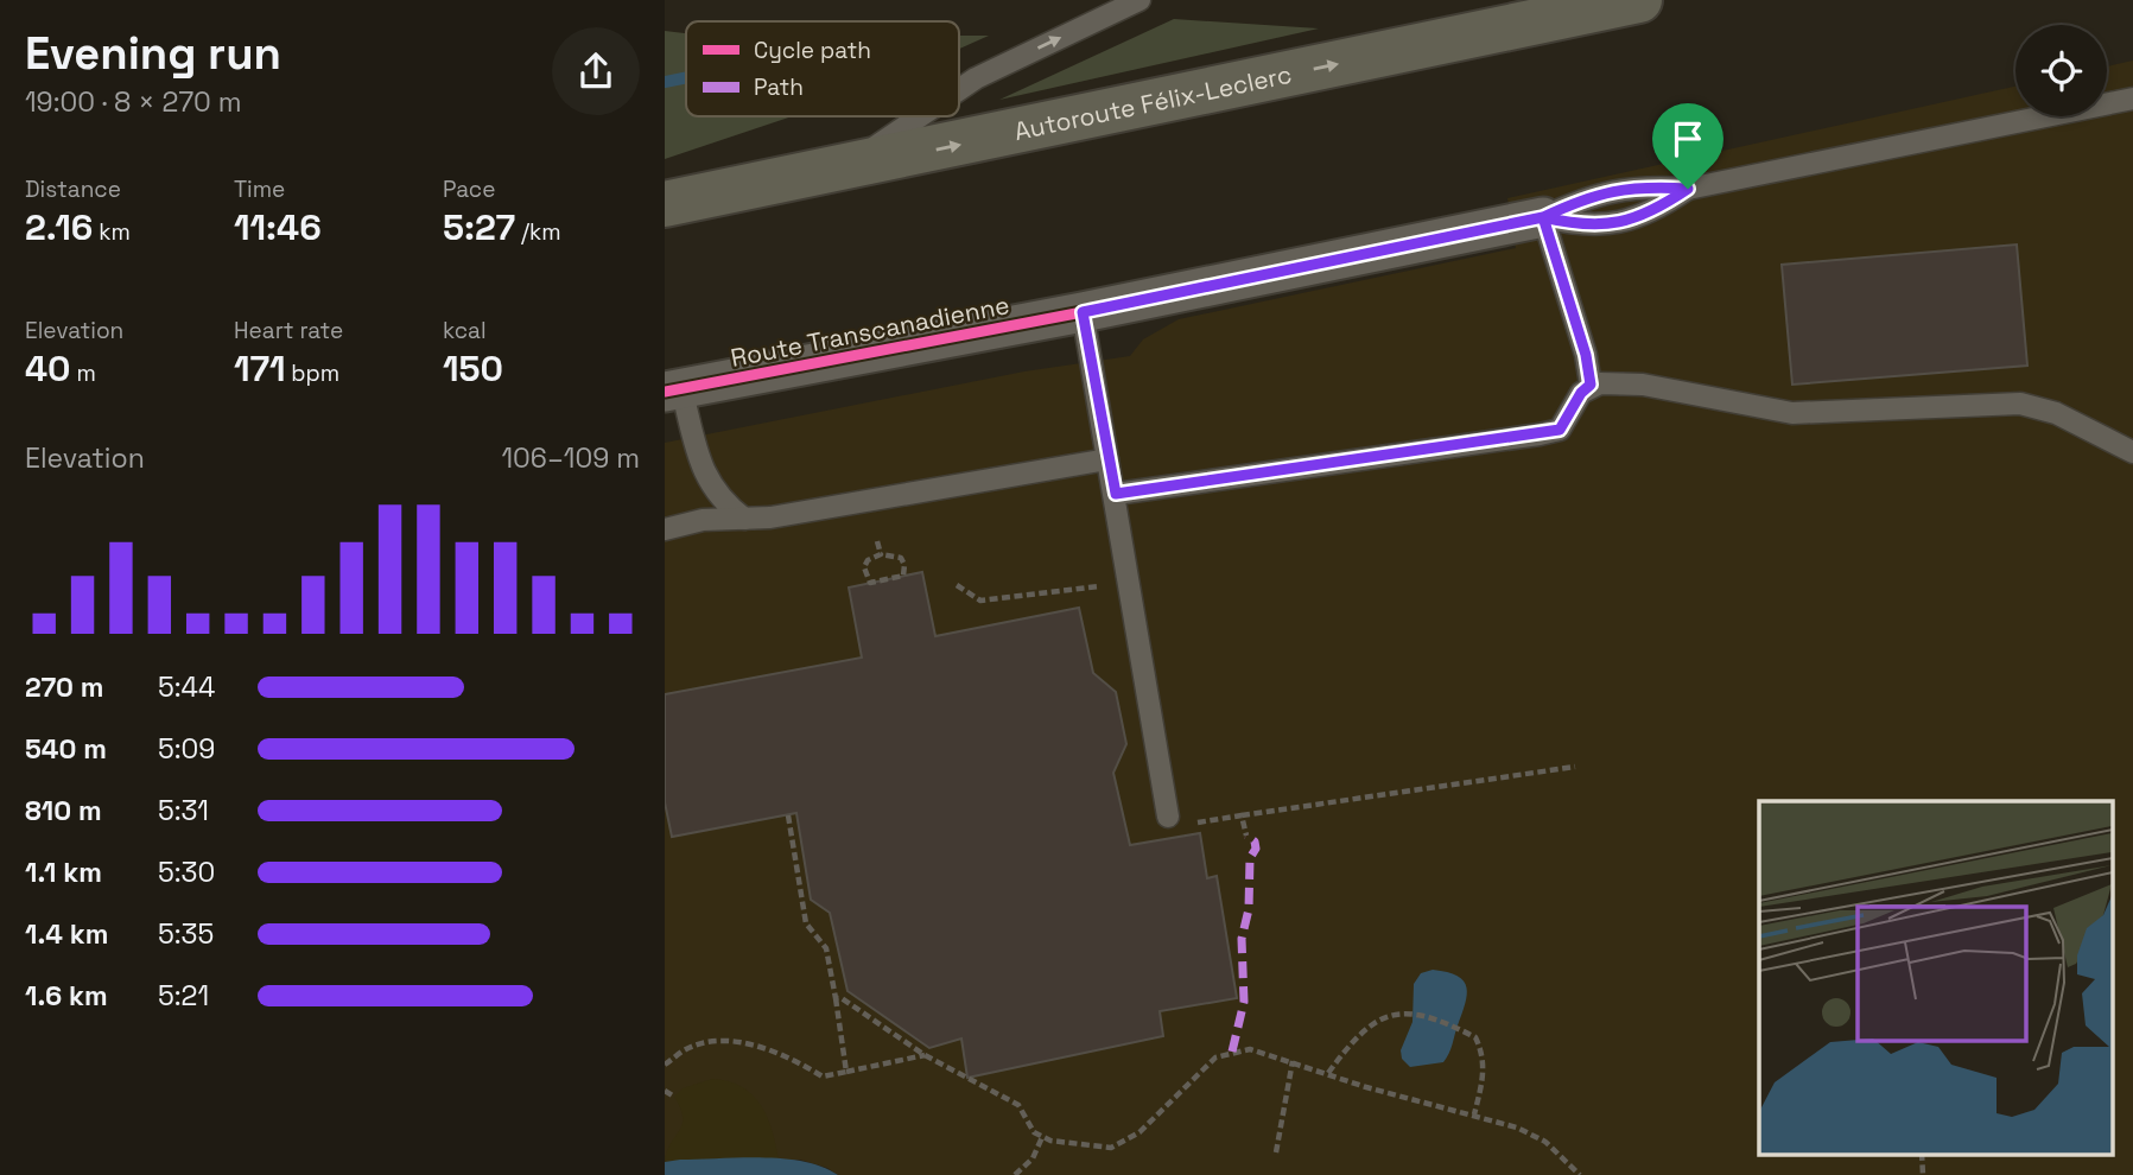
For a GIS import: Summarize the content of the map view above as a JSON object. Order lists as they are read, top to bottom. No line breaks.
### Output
{"streets":{"highway":["Autoroute Félix-Leclerc"],"street":["Route Transcanadienne"]},"one_way":["Autoroute Félix-Leclerc"],"legend":["Cycle path","Path"],"page":{"heading":["Evening run","19:00 · 8 × 270 m"],"stats":[["Distance","2.16 km"],["Time","11:46"],["Pace","5:27 /km"],["Elevation","40 m"],["Heart rate","171 bpm"],["kcal","150"]],"chart":["Elevation","106–109 m"],"list":[{"name":"270 m","note":"5:44"},{"name":"540 m","note":"5:09"},{"name":"810 m","note":"5:31"},{"name":"1.1 km","note":"5:30"},{"name":"1.4 km","note":"5:35"},{"name":"1.6 km","note":"5:21"}]}}
